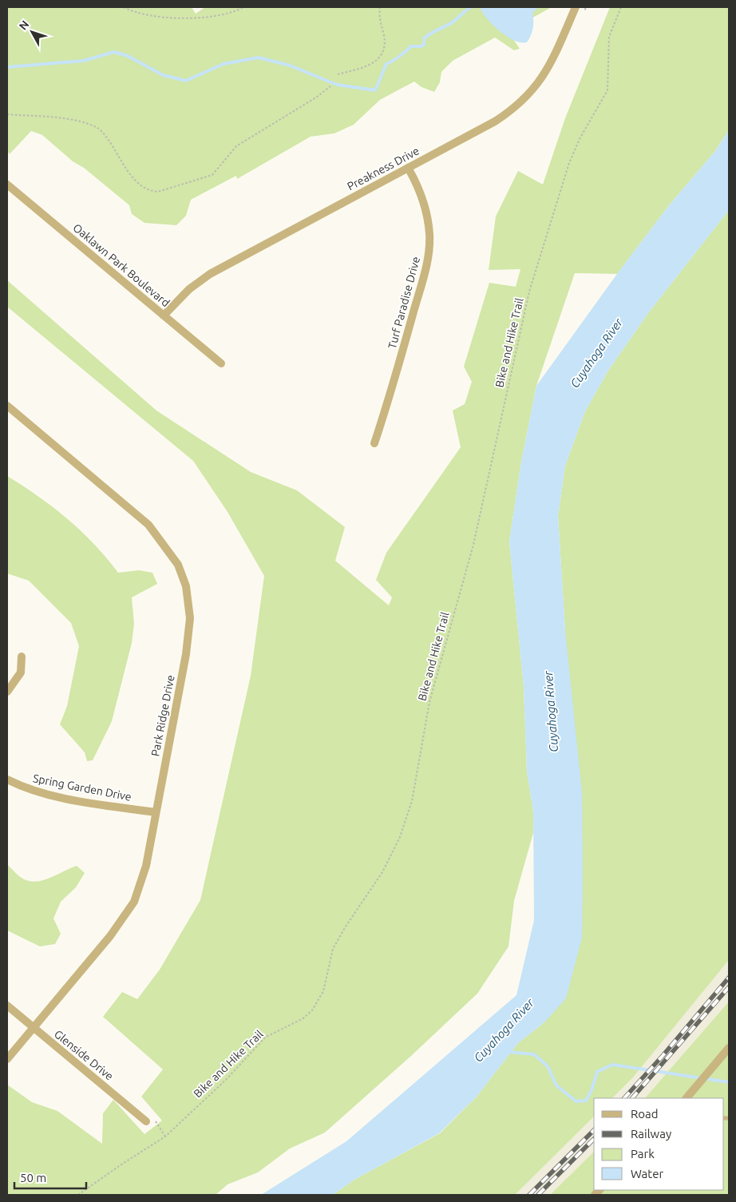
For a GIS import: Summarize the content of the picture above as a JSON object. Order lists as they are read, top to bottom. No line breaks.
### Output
{"streets":{"street":["Preakness Drive","Oaklawn Park Boulevard","Turf Paradise Drive","Park Ridge Drive","Spring Garden Drive","Glenside Drive"],"path":["Bike and Hike Trail"]},"crossings":[["Preakness Drive","Oaklawn Park Boulevard"],["Preakness Drive","Turf Paradise Drive"],["Park Ridge Drive","Spring Garden Drive"],["Park Ridge Drive","Glenside Drive"]],"water":["Cuyahoga River"],"legend":["Road","Railway","Park","Water"],"scale_bar":"50 m","north":"top left"}
